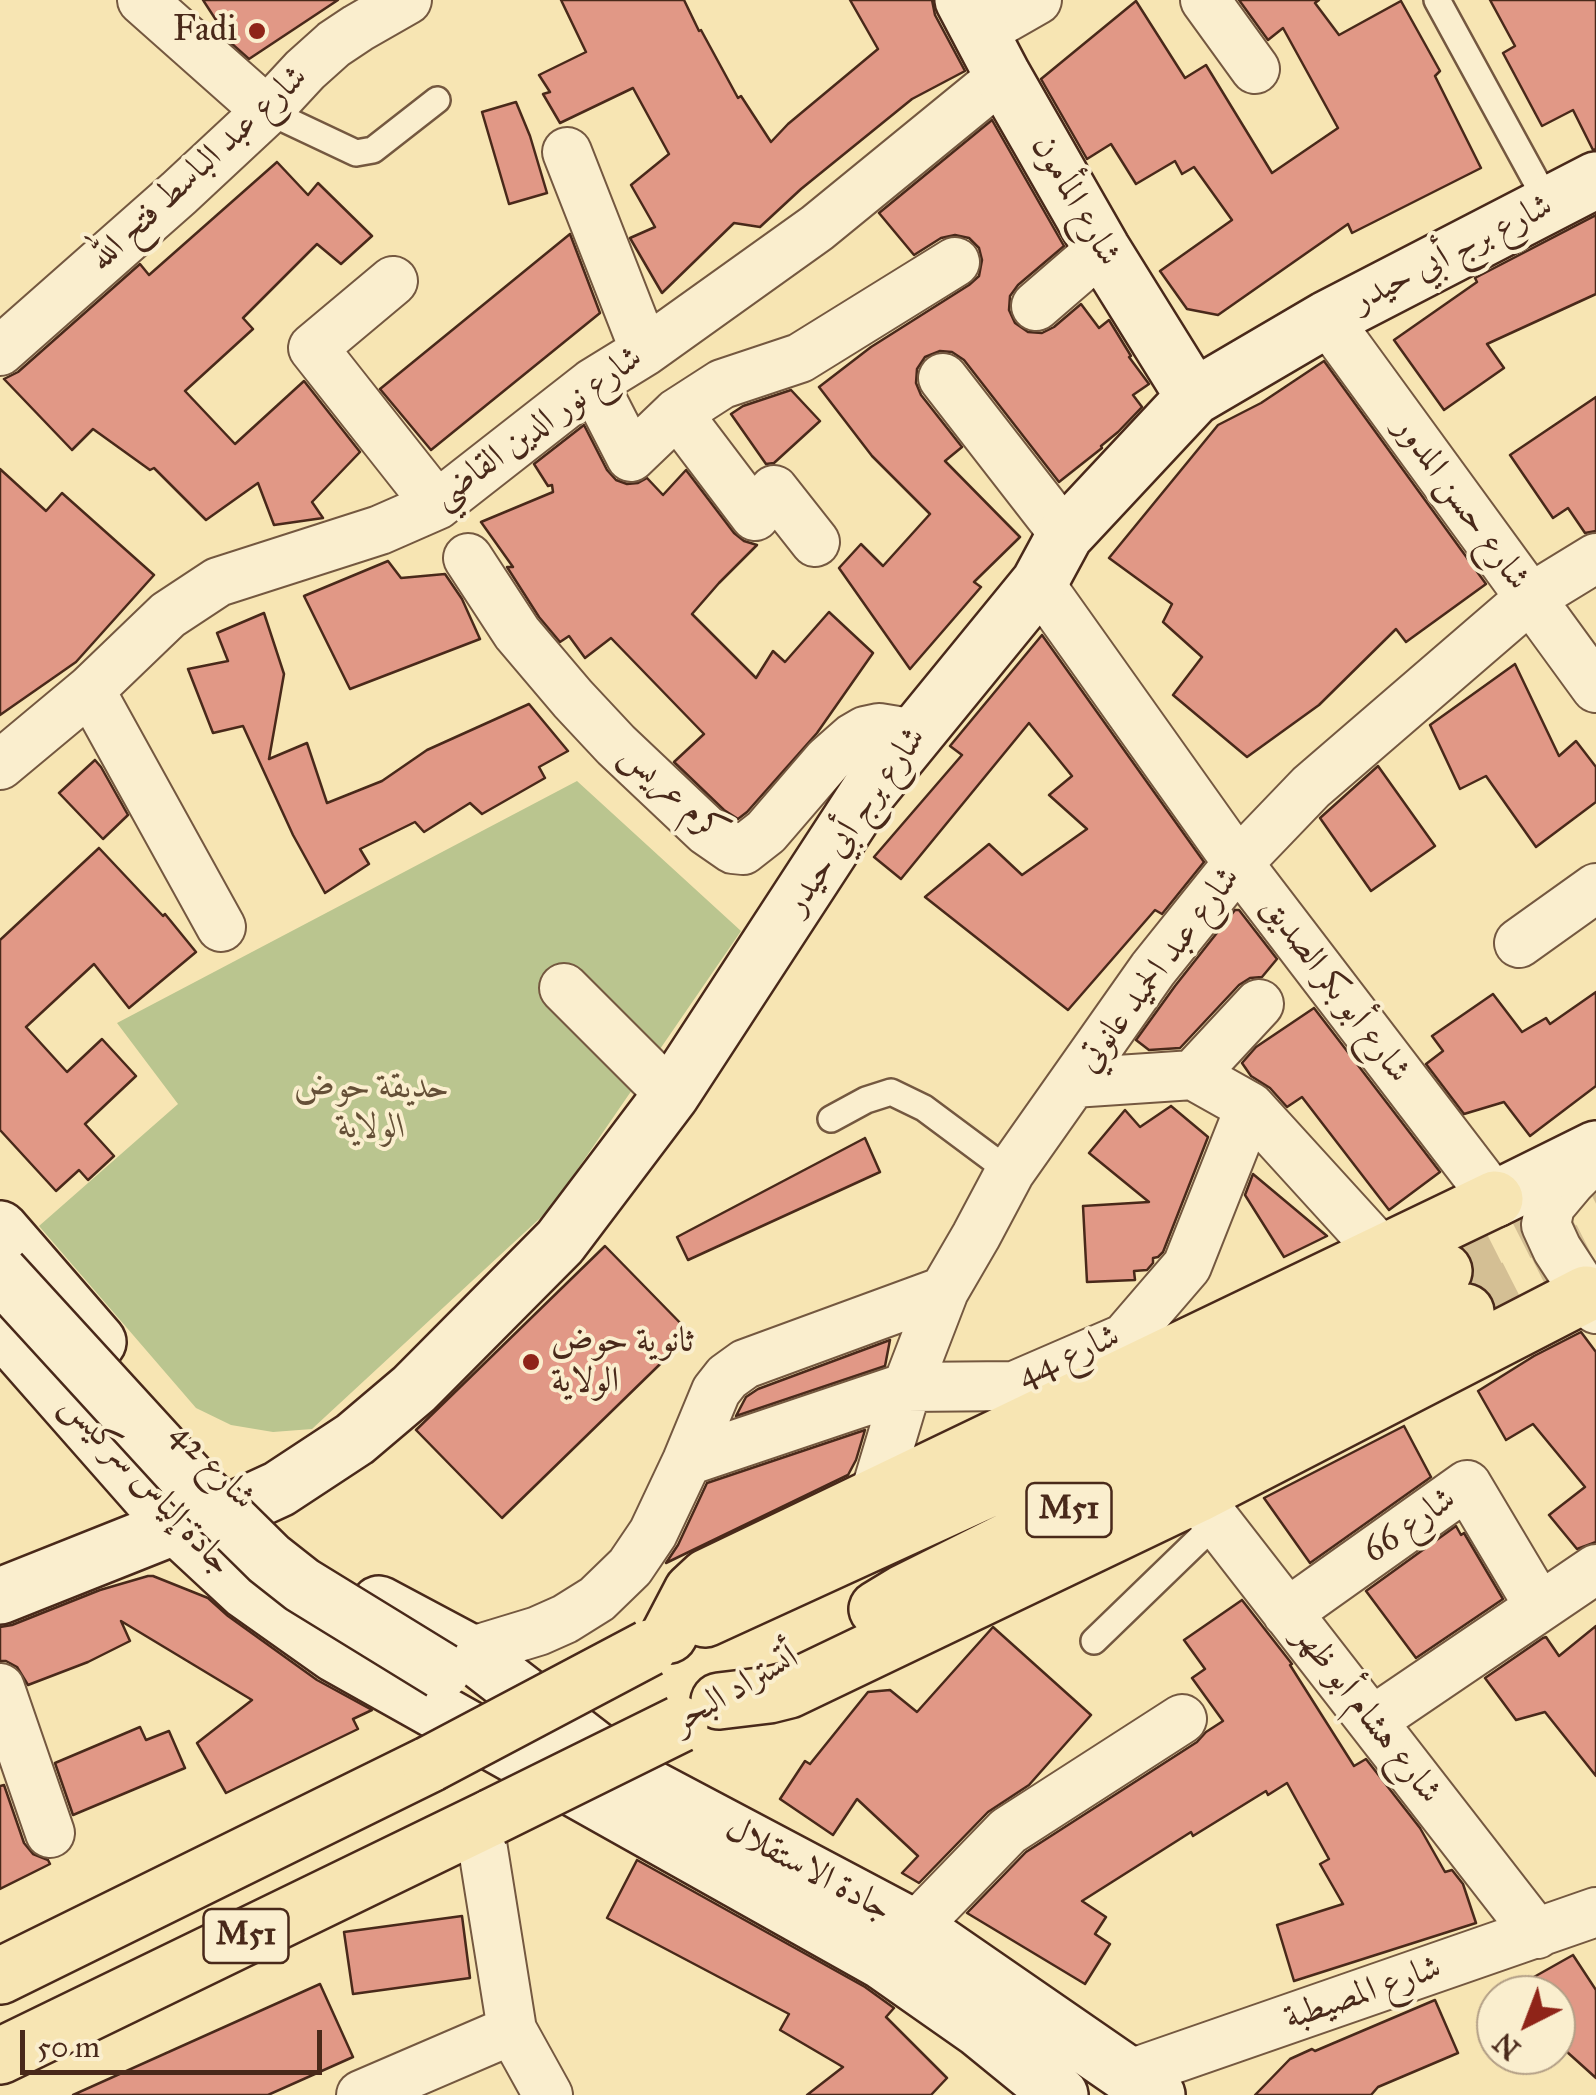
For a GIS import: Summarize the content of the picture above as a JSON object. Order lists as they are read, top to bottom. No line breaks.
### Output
{"streets":{"highway":["M51","أتستراد البحر"],"main road":["شارع المأمون","شارع برج أبي حيدر","شارع 42","جادة إلياس سركيس","جادة الاستقلال"],"street":["شارع عبد الباسط فتح الله","شارع نور الدين القاضي","شارع حسن المدور","كرم عريس","شارع عبد الحميد عانوتي","شارع أبو بكر الصديق","شارع 44","شارع 66","شارع هشام أبو ظهر","شارع المصيطبة"]},"crossings":[["شارع المأمون","شارع برج أبي حيدر"],["شارع المأمون","شارع نور الدين القاضي"],["شارع برج أبي حيدر","شارع حسن المدور"],["شارع برج أبي حيدر","كرم عريس"],["شارع برج أبي حيدر","شارع أبو بكر الصديق"],["شارع برج أبي حيدر","شارع 42"],["شارع برج أبي حيدر","جادة إلياس سركيس"],["شارع حسن المدور","شارع عبد الحميد عانوتي"],["شارع عبد الحميد عانوتي","شارع أبو بكر الصديق"],["شارع عبد الحميد عانوتي","شارع 44"],["شارع 42","جادة إلياس سركيس"],["شارع 42","جادة الاستقلال"],["جادة إلياس سركيس","جادة الاستقلال"],["شارع 66","شارع هشام أبو ظهر"],["شارع هشام أبو ظهر","شارع المصيطبة"],["جادة الاستقلال","شارع المصيطبة"]],"parks":["حديقة حوض الولاية"],"places":["Fadi","ثانوية حوض الولاية"],"scale_bar":"50 m","north":"bottom left"}
